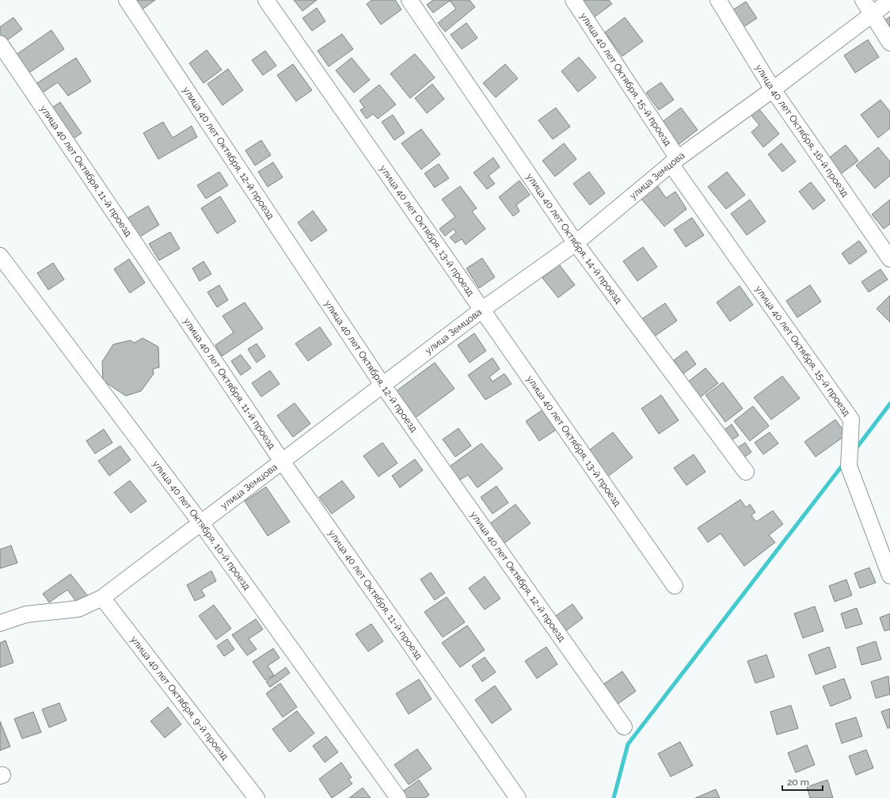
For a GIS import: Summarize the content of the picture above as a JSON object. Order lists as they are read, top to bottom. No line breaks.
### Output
{"streets":{"street":["улица 40 лет Октября, 15-й проезд","улица 40 лет Октября, 16-й проезд","улица 40 лет Октября, 12-й проезд","улица 40 лет Октября, 11-й проезд","улица Земцова","улица 40 лет Октября, 13-й проезд","улица 40 лет Октября, 14-й проезд","улица 40 лет Октября, 10-й проезд","улица 40 лет Октября, 9-й проезд"]},"crossings":[["улица 40 лет Октября, 15-й проезд","улица Земцова"],["улица 40 лет Октября, 16-й проезд","улица Земцова"],["улица 40 лет Октября, 12-й проезд","улица Земцова"],["улица 40 лет Октября, 11-й проезд","улица Земцова"],["улица Земцова","улица 40 лет Октября, 13-й проезд"],["улица Земцова","улица 40 лет Октября, 14-й проезд"],["улица Земцова","улица 40 лет Октября, 10-й проезд"],["улица Земцова","улица 40 лет Октября, 9-й проезд"]],"scale_bar":"20 m"}
